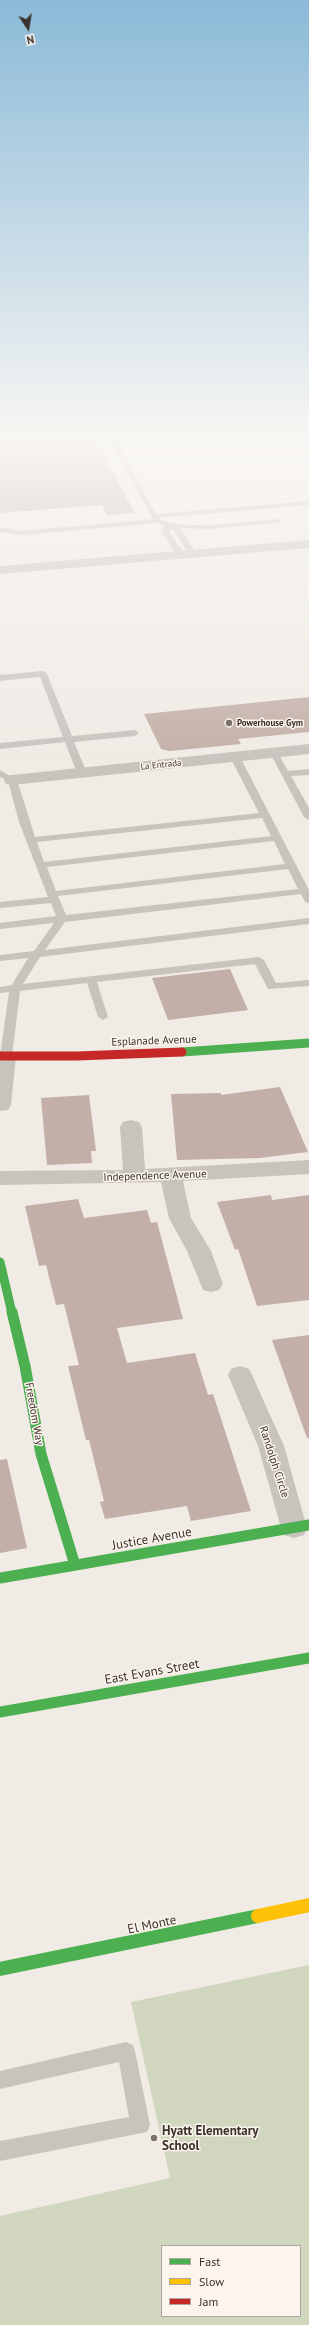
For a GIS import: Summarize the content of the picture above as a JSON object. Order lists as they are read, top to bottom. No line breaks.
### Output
{"streets":{"street":["La Entrada","Esplanade Avenue","Independence Avenue","Freedom Way","Randolph Circle","Justice Avenue","East Evans Street","El Monte"]},"crossings":[["Freedom Way","Justice Avenue"],["Randolph Circle","Justice Avenue"]],"places":["Powerhouse Gym","Hyatt Elementary School"],"legend":["Fast","Slow","Jam"],"north":"bottom"}
